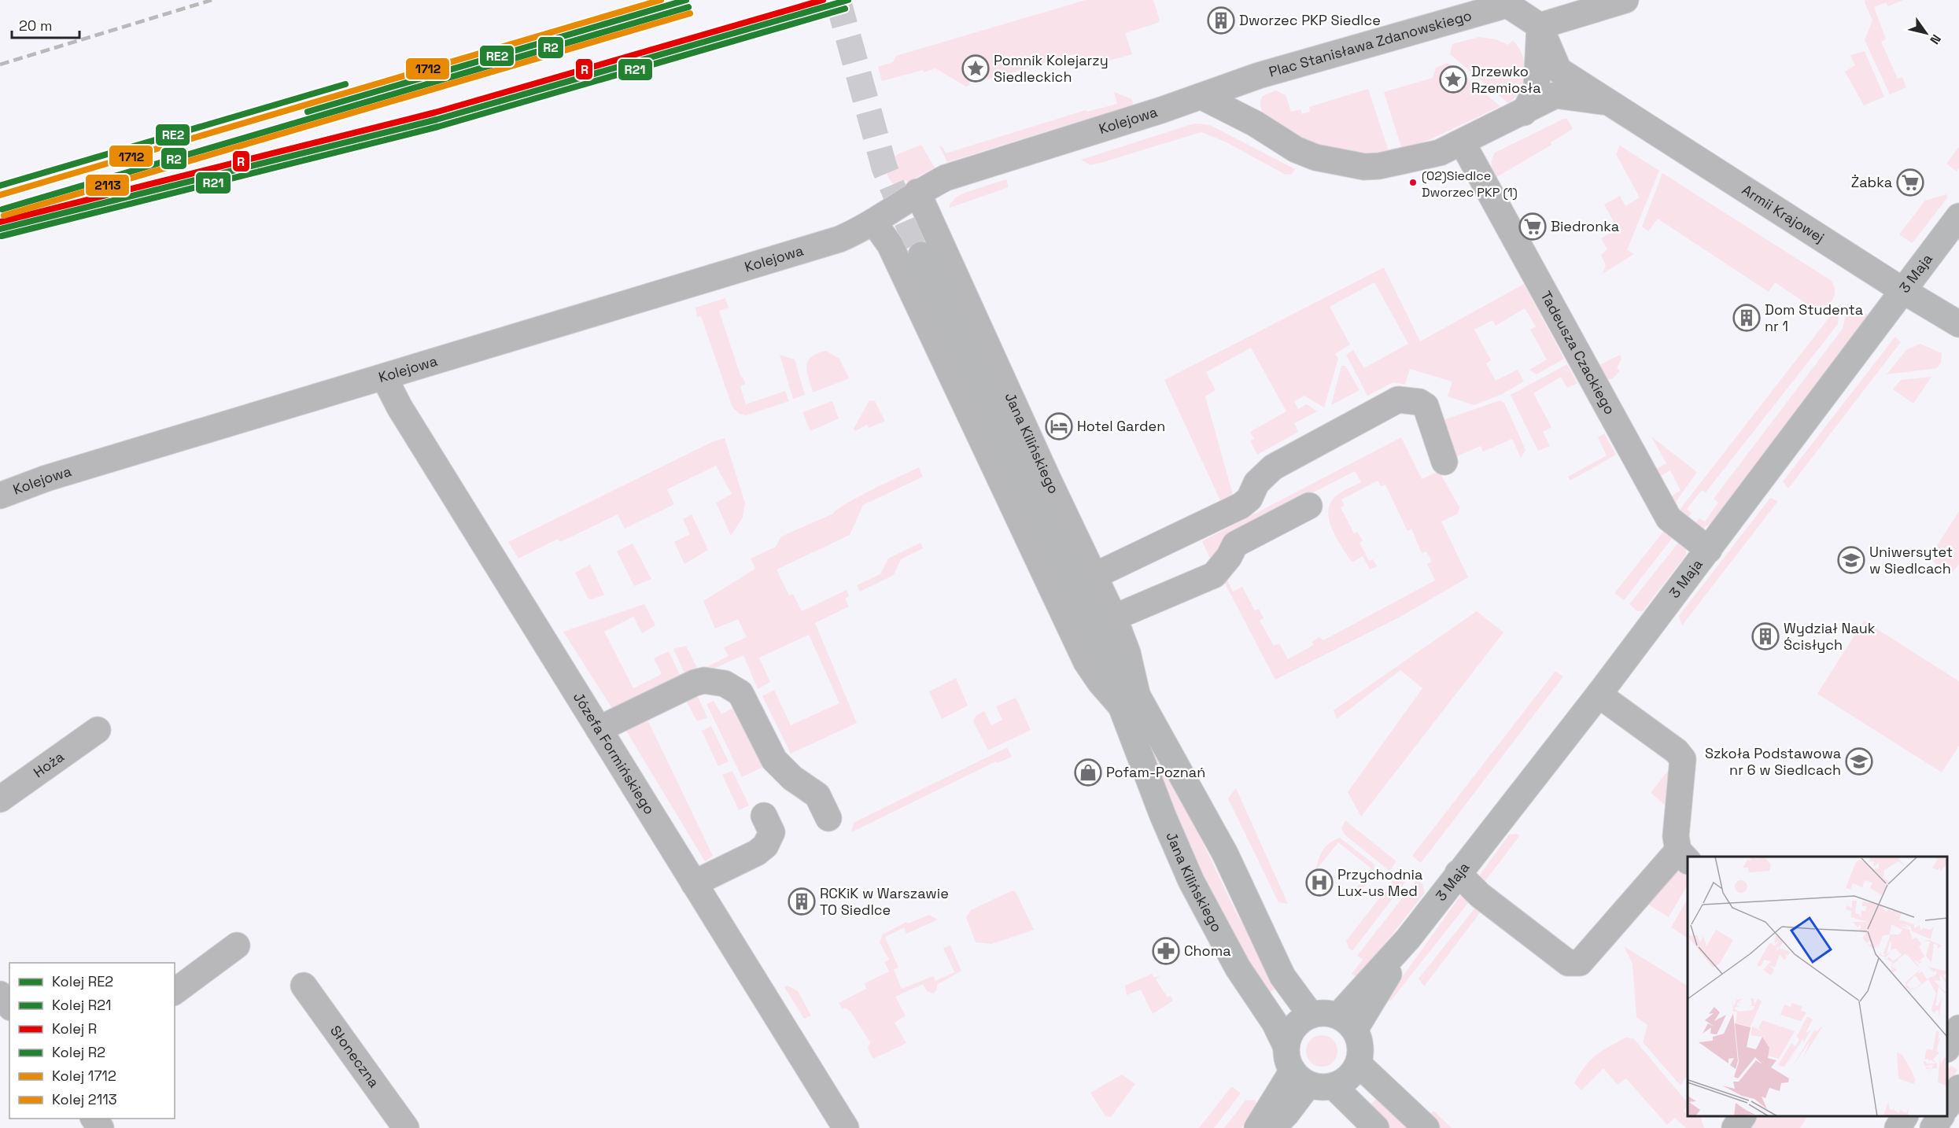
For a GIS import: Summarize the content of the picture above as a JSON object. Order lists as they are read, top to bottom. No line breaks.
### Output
{"streets":{"street":["Plac Stanisława Zdanowskiego","Kolejowa","Armii Krajowej","3 Maja","Tadeusza Czackiego","Jana Kilińskiego","Józefa Formińskiego","Hoża","Słoneczna"]},"crossings":[["Plac Stanisława Zdanowskiego","Kolejowa"],["Kolejowa","Jana Kilińskiego"],["Kolejowa","Józefa Formińskiego"],["Armii Krajowej","3 Maja"],["3 Maja","Tadeusza Czackiego"],["3 Maja","Jana Kilińskiego"]],"places":{"building":["Dworzec PKP Siedlce","Dom Studenta nr 1","Wydział Nauk Ścisłych","RCKiK w Warszawie TO Siedlce"],"place":["Pomnik Kolejarzy Siedleckich","Drzewko Rzemiosła"],"other":["(02)Siedlce Dworzec PKP (1)"],"supermarket":["Żabka","Biedronka"],"hotel":["Hotel Garden"],"school or university":["Uniwersytet w Siedlcach","Szkoła Podstawowa nr 6 w Siedlcach"],"shop":["Pofam-Poznań"],"hospital":["Przychodnia Lux-us Med"],"pharmacy":["Choma"]},"lines":["rail line RE2","rail line R","rail line 1712","rail line R2","rail line R21","rail line 2113"],"legend":["Kolej RE2","Kolej R21","Kolej R","Kolej R2","Kolej 1712","Kolej 2113"],"scale_bar":"20 m","north":"bottom right"}
